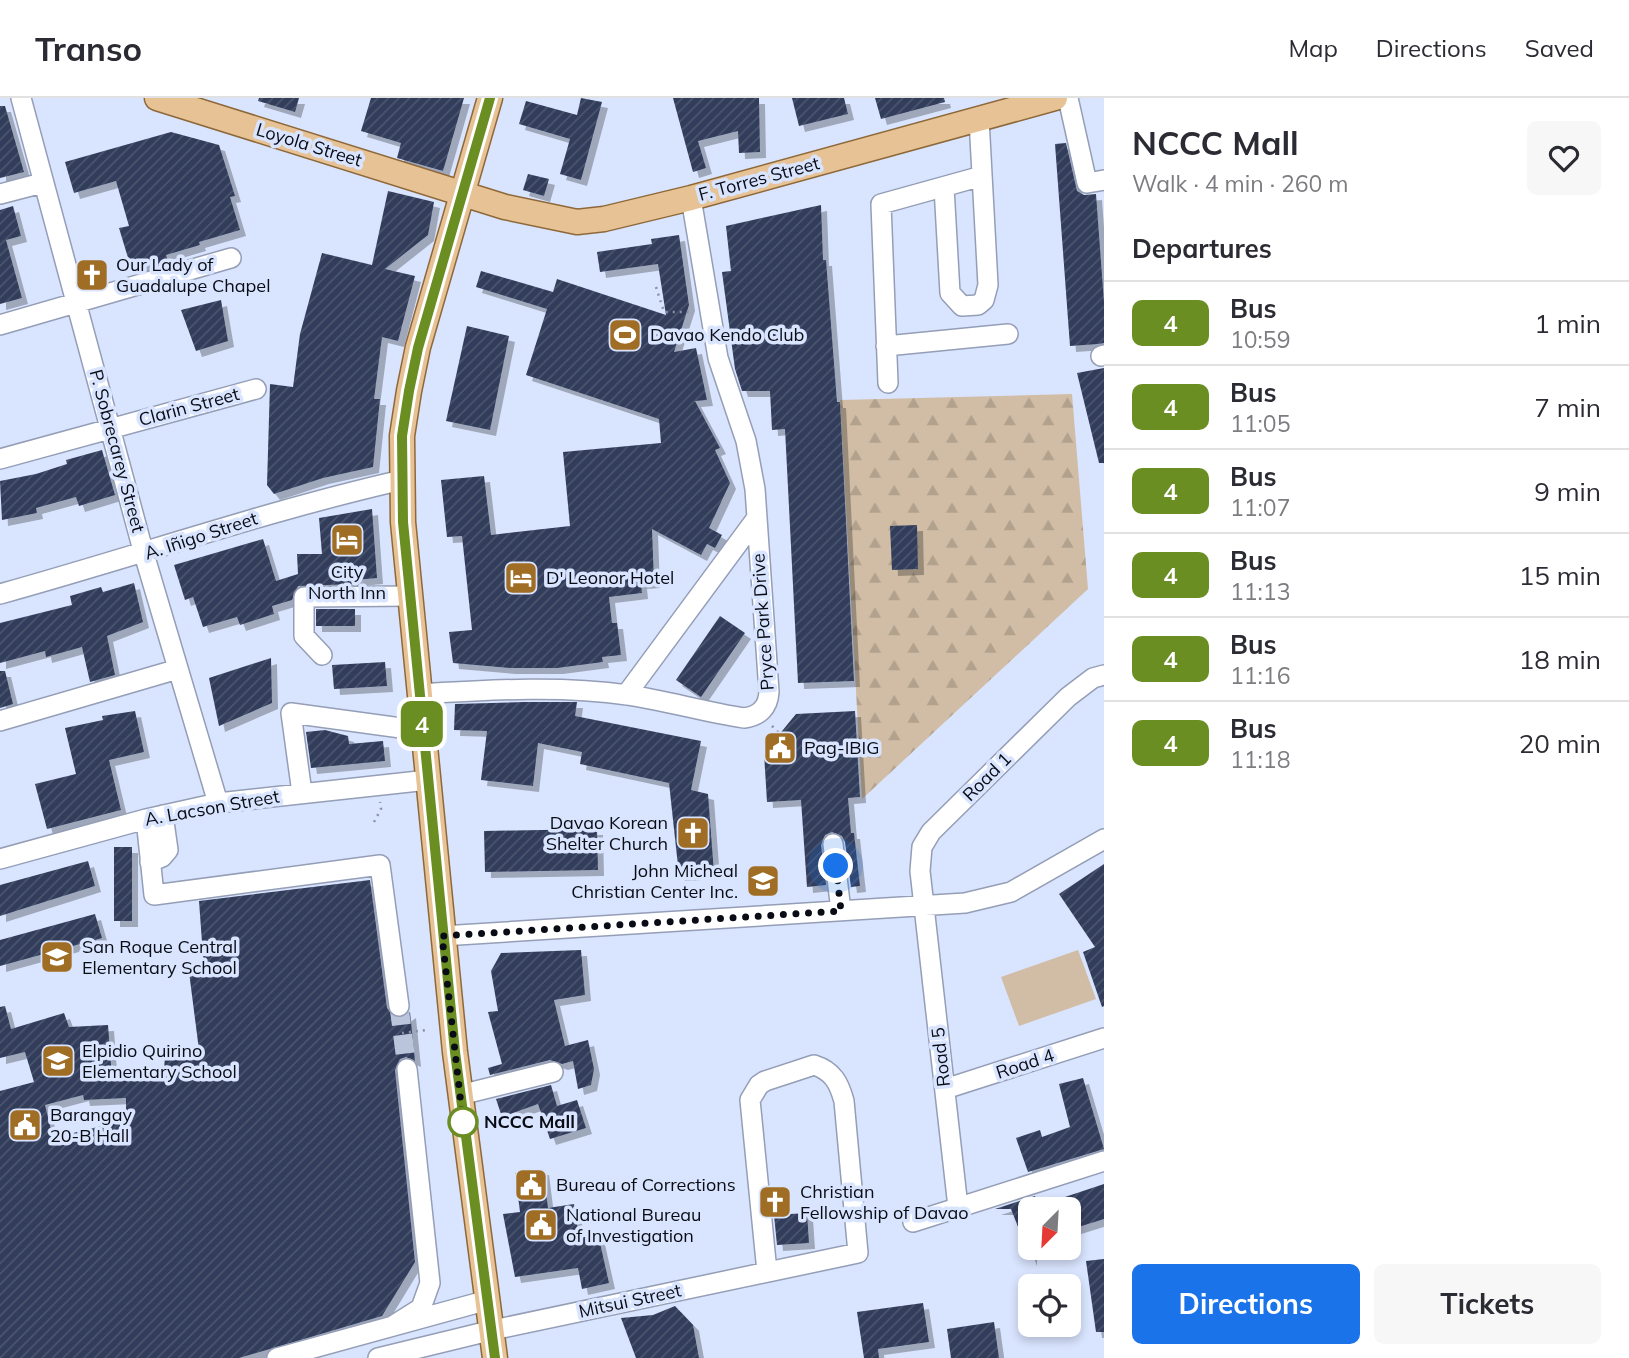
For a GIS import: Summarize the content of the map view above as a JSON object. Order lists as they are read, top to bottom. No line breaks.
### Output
{"streets":{"main road":["Loyola Street","F. Torres Street"],"street":["Clarin Street","P. Sobrecarey Street","A. Iñigo Street","Pryce Park Drive","Road 1","A. Lacson Street","Road 5","Road 4","Mitsui Street"]},"crossings":[["Loyola Street","F. Torres Street"],["F. Torres Street","Pryce Park Drive"],["Clarin Street","P. Sobrecarey Street"],["P. Sobrecarey Street","A. Iñigo Street"],["P. Sobrecarey Street","A. Lacson Street"],["Road 1","Road 5"],["Road 5","Road 4"]],"places":{"church":["Our Lady of Guadalupe Chapel","Davao Korean Shelter Church","Christian Fellowship of Davao"],"sports":["Davao Kendo Club"],"hotel":["City North Inn","D' Leonor Hotel"],"public building":["Pag-IBIG","Barangay 20-B Hall","Bureau of Corrections","National Bureau of Investigation"],"school or university":["John Micheal Christian Center Inc.","San Roque Central Elementary School","Elpidio Quirino Elementary School"],"other":["NCCC Mall"]},"lines":["bus line 4"],"north":"bottom left","page":{"header":"Transo","nav":["Map","Directions","Saved"],"on_map":"4","heading":[["NCCC Mall","Walk · 4 min · 260 m"],"Departures"],"list":[{"mark":"4","name":"Bus","note":"10:59","value":"1 min"},{"mark":"4","name":"Bus","note":"11:05","value":"7 min"},{"mark":"4","name":"Bus","note":"11:07","value":"9 min"},{"mark":"4","name":"Bus","note":"11:13","value":"15 min"},{"mark":"4","name":"Bus","note":"11:16","value":"18 min"},{"mark":"4","name":"Bus","note":"11:18","value":"20 min"}],"buttons":["Directions","Tickets"]}}
